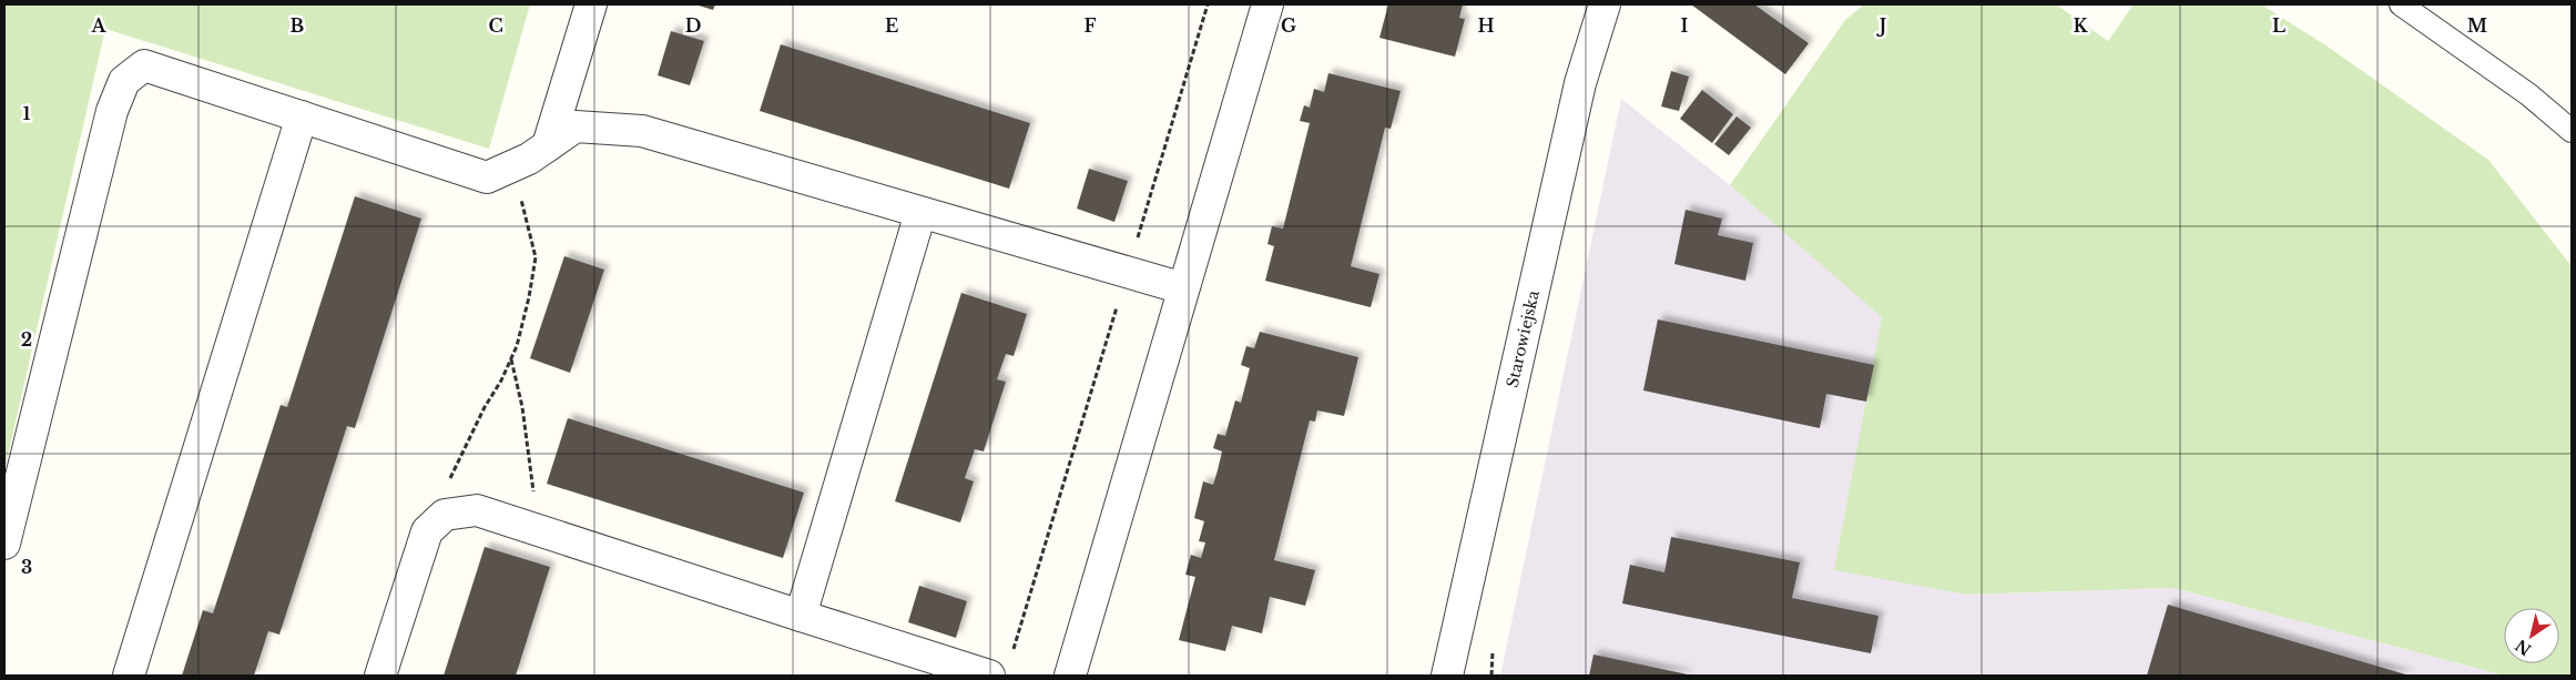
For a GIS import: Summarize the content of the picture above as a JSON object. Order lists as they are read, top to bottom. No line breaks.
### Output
{"streets":{"street":["Starowiejska"]},"north":"bottom left","grid":{"columns":["A","B","C","D","E","F","G","H","I","J","K","L","M"],"rows":["1","2","3"]}}
